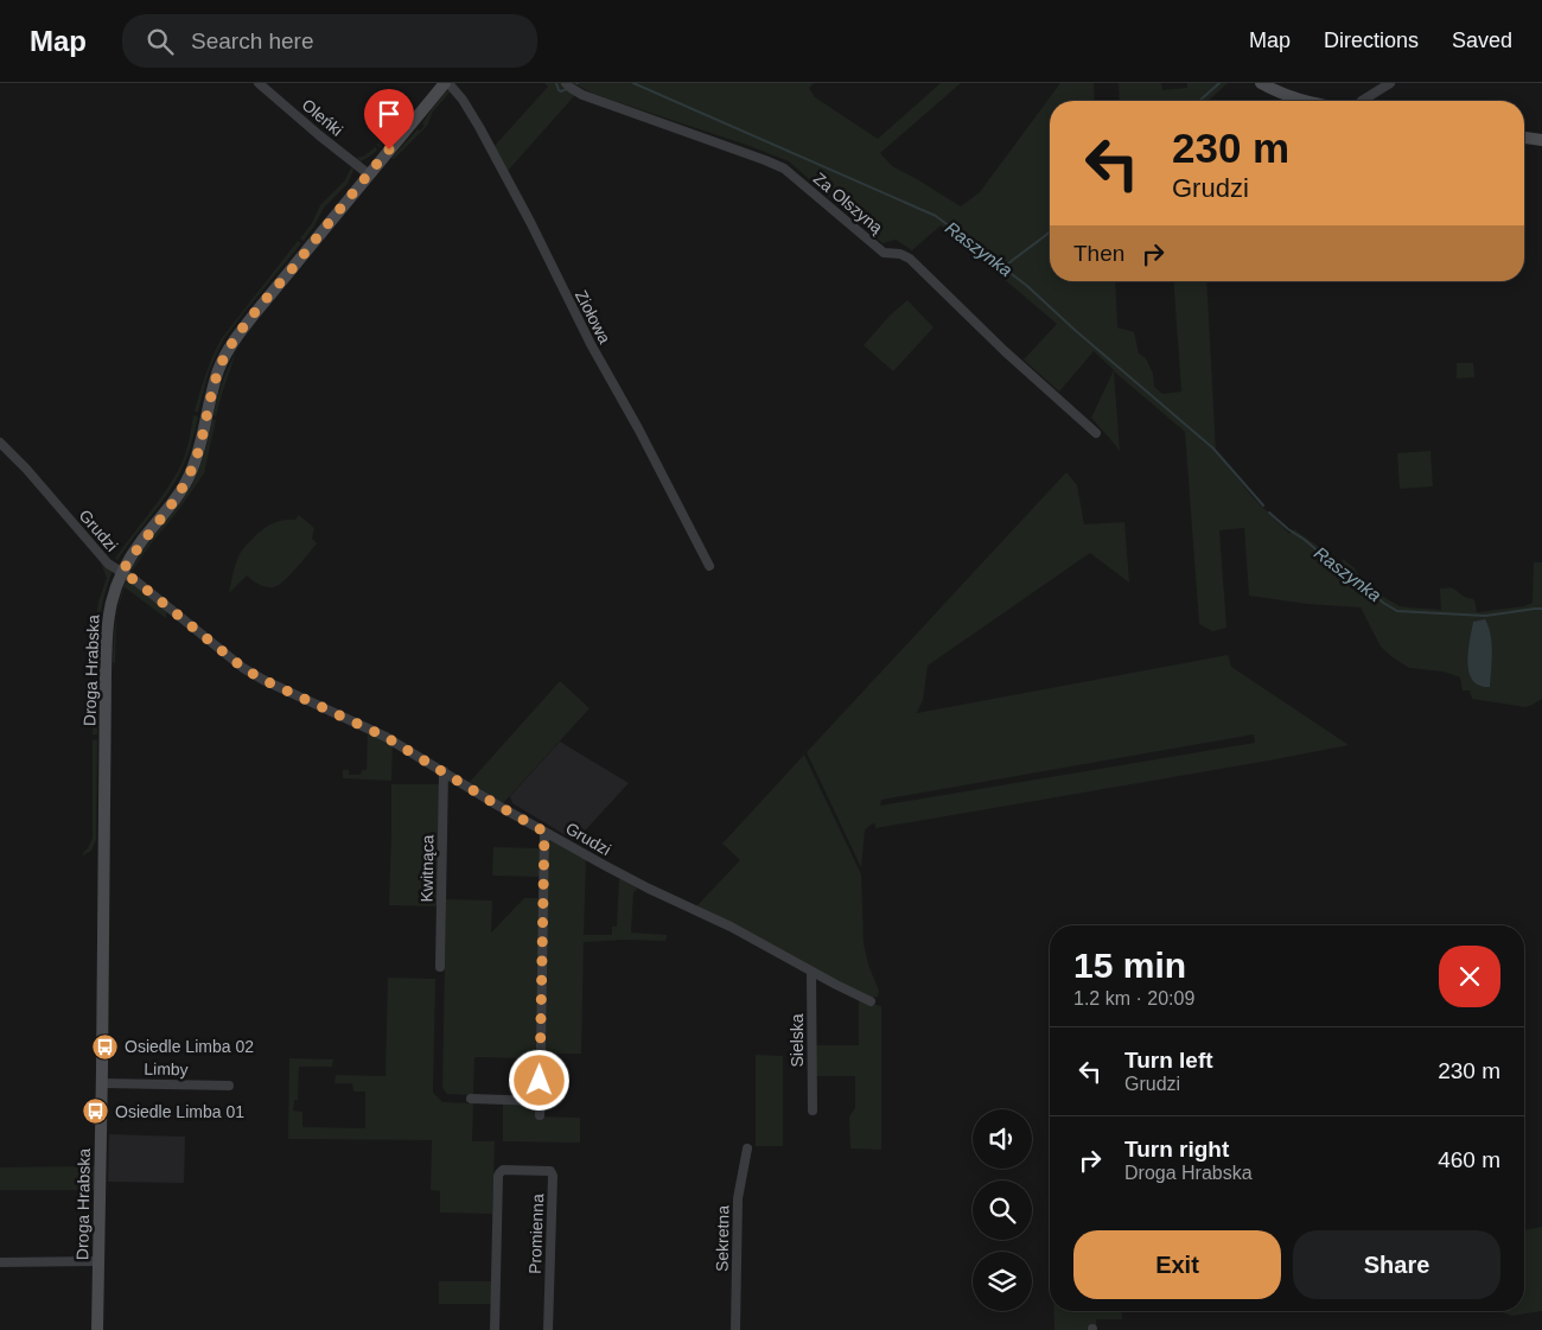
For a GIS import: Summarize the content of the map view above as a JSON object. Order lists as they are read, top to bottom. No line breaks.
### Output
{"streets":{"street":["Oleńki","Za Olszyną","Ziołowa","Grudzi","Droga Hrabska","Kwitnąca","Sielska","Limby","Promienna","Sekretna"]},"crossings":[["Oleńki","Droga Hrabska"],["Ziołowa","Droga Hrabska"],["Grudzi","Droga Hrabska"],["Grudzi","Kwitnąca"],["Grudzi","Sielska"],["Droga Hrabska","Limby"]],"water":["Raszynka"],"places":{"bus stop":["Osiedle Limba 02","Osiedle Limba 01"]},"page":{"header":"Map","search":"Search here","nav":["Map","Directions","Saved"],"turn":["230 m","Grudzi"],"then":"Then","heading":["15 min","1.2 km · 20:09"],"list":[{"name":"Turn left","note":"Grudzi","value":"230 m"},{"name":"Turn right","note":"Droga Hrabska","value":"460 m"}],"buttons":["Exit","Share"]}}
